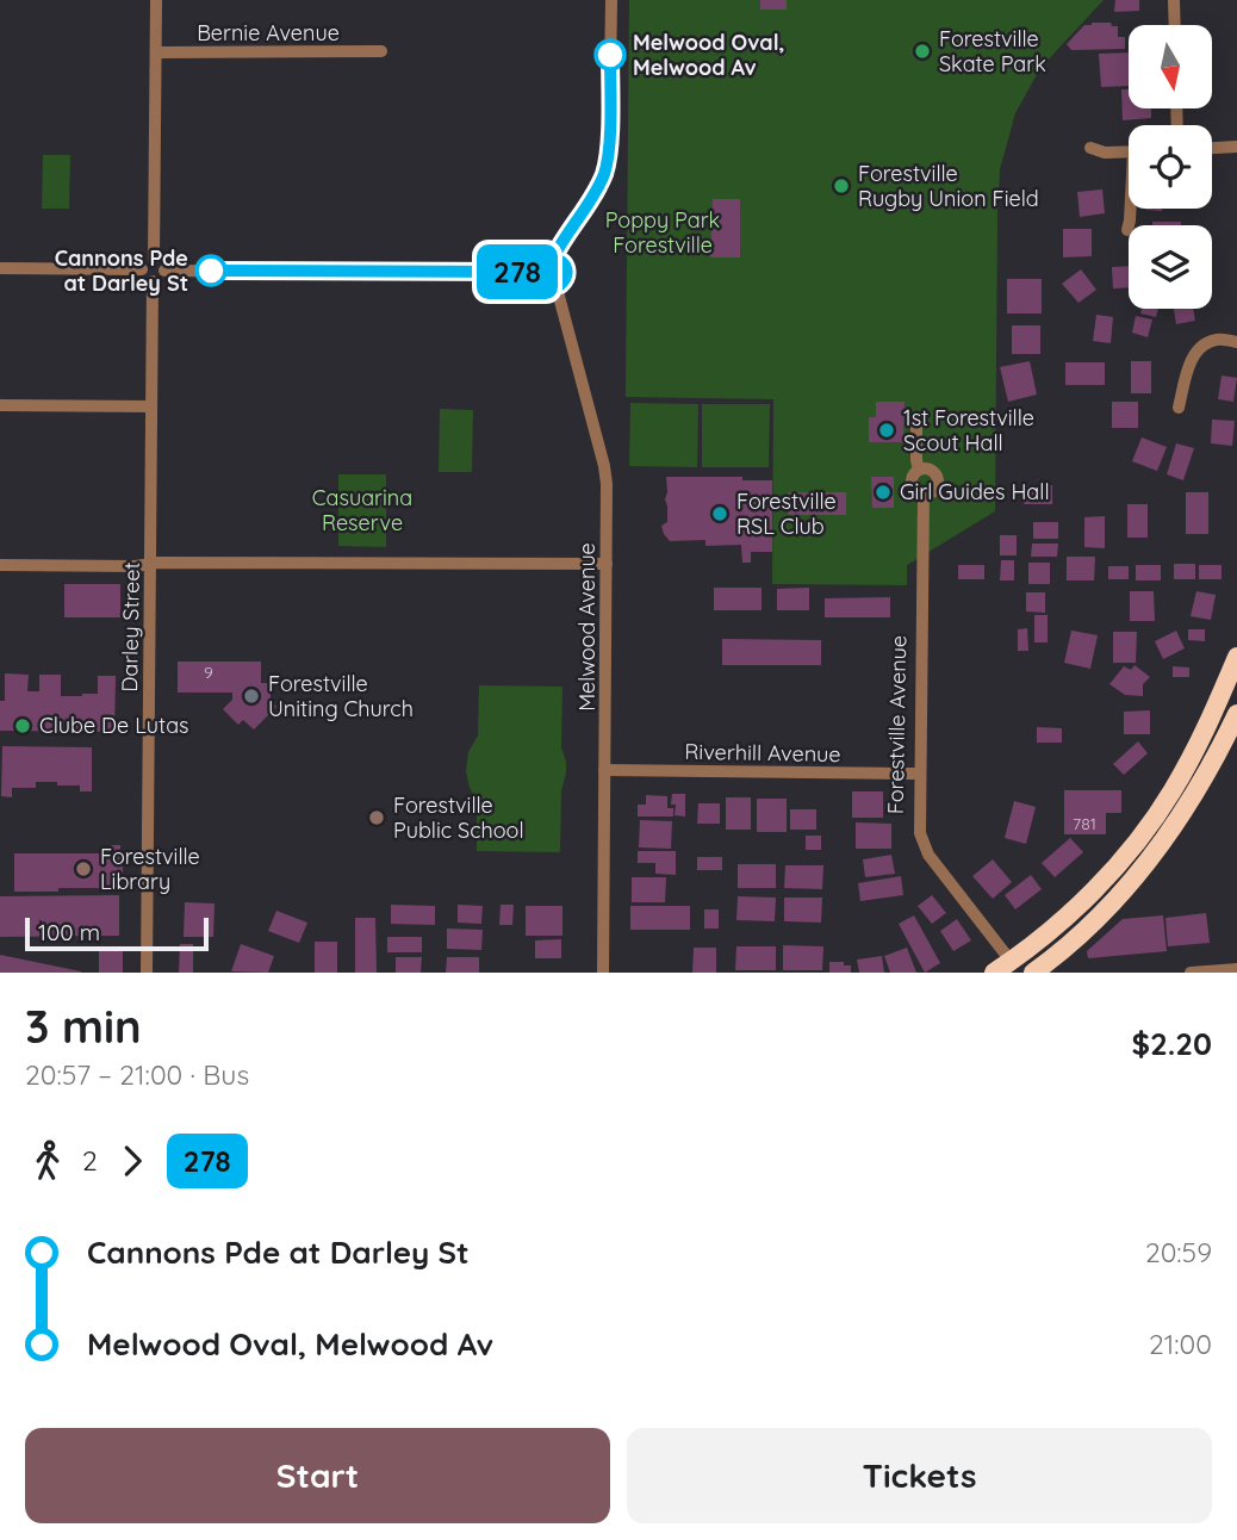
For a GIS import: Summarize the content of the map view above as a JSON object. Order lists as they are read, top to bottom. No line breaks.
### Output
{"streets":{"street":["Bernie Avenue","Darley Street","Melwood Avenue","Forestville Avenue","Riverhill Avenue"]},"crossings":[["Melwood Avenue","Riverhill Avenue"],["Forestville Avenue","Riverhill Avenue"]],"parks":["Poppy Park Forestville","Casuarina Reserve"],"places":["Forestville Skate Park","Melwood Oval, Melwood Av","Forestville Rugby Union Field","Cannons Pde at Darley St","1st Forestville Scout Hall","Girl Guides Hall","Forestville RSL Club","Forestville Uniting Church","Clube De Lutas","Forestville Public School","Forestville Library"],"lines":["bus line 278"],"house_numbers":["9","781"],"scale_bar":"100 m","north":"bottom","page":{"on_map":"278","scale":"100 m","heading":["3 min","20:57 – 21:00 · Bus","$2.20"],"legs":["2","278"],"list":[{"name":"Cannons Pde at Darley St","value":"20:59"},{"name":"Melwood Oval, Melwood Av","value":"21:00"}],"buttons":["Start","Tickets"]}}
